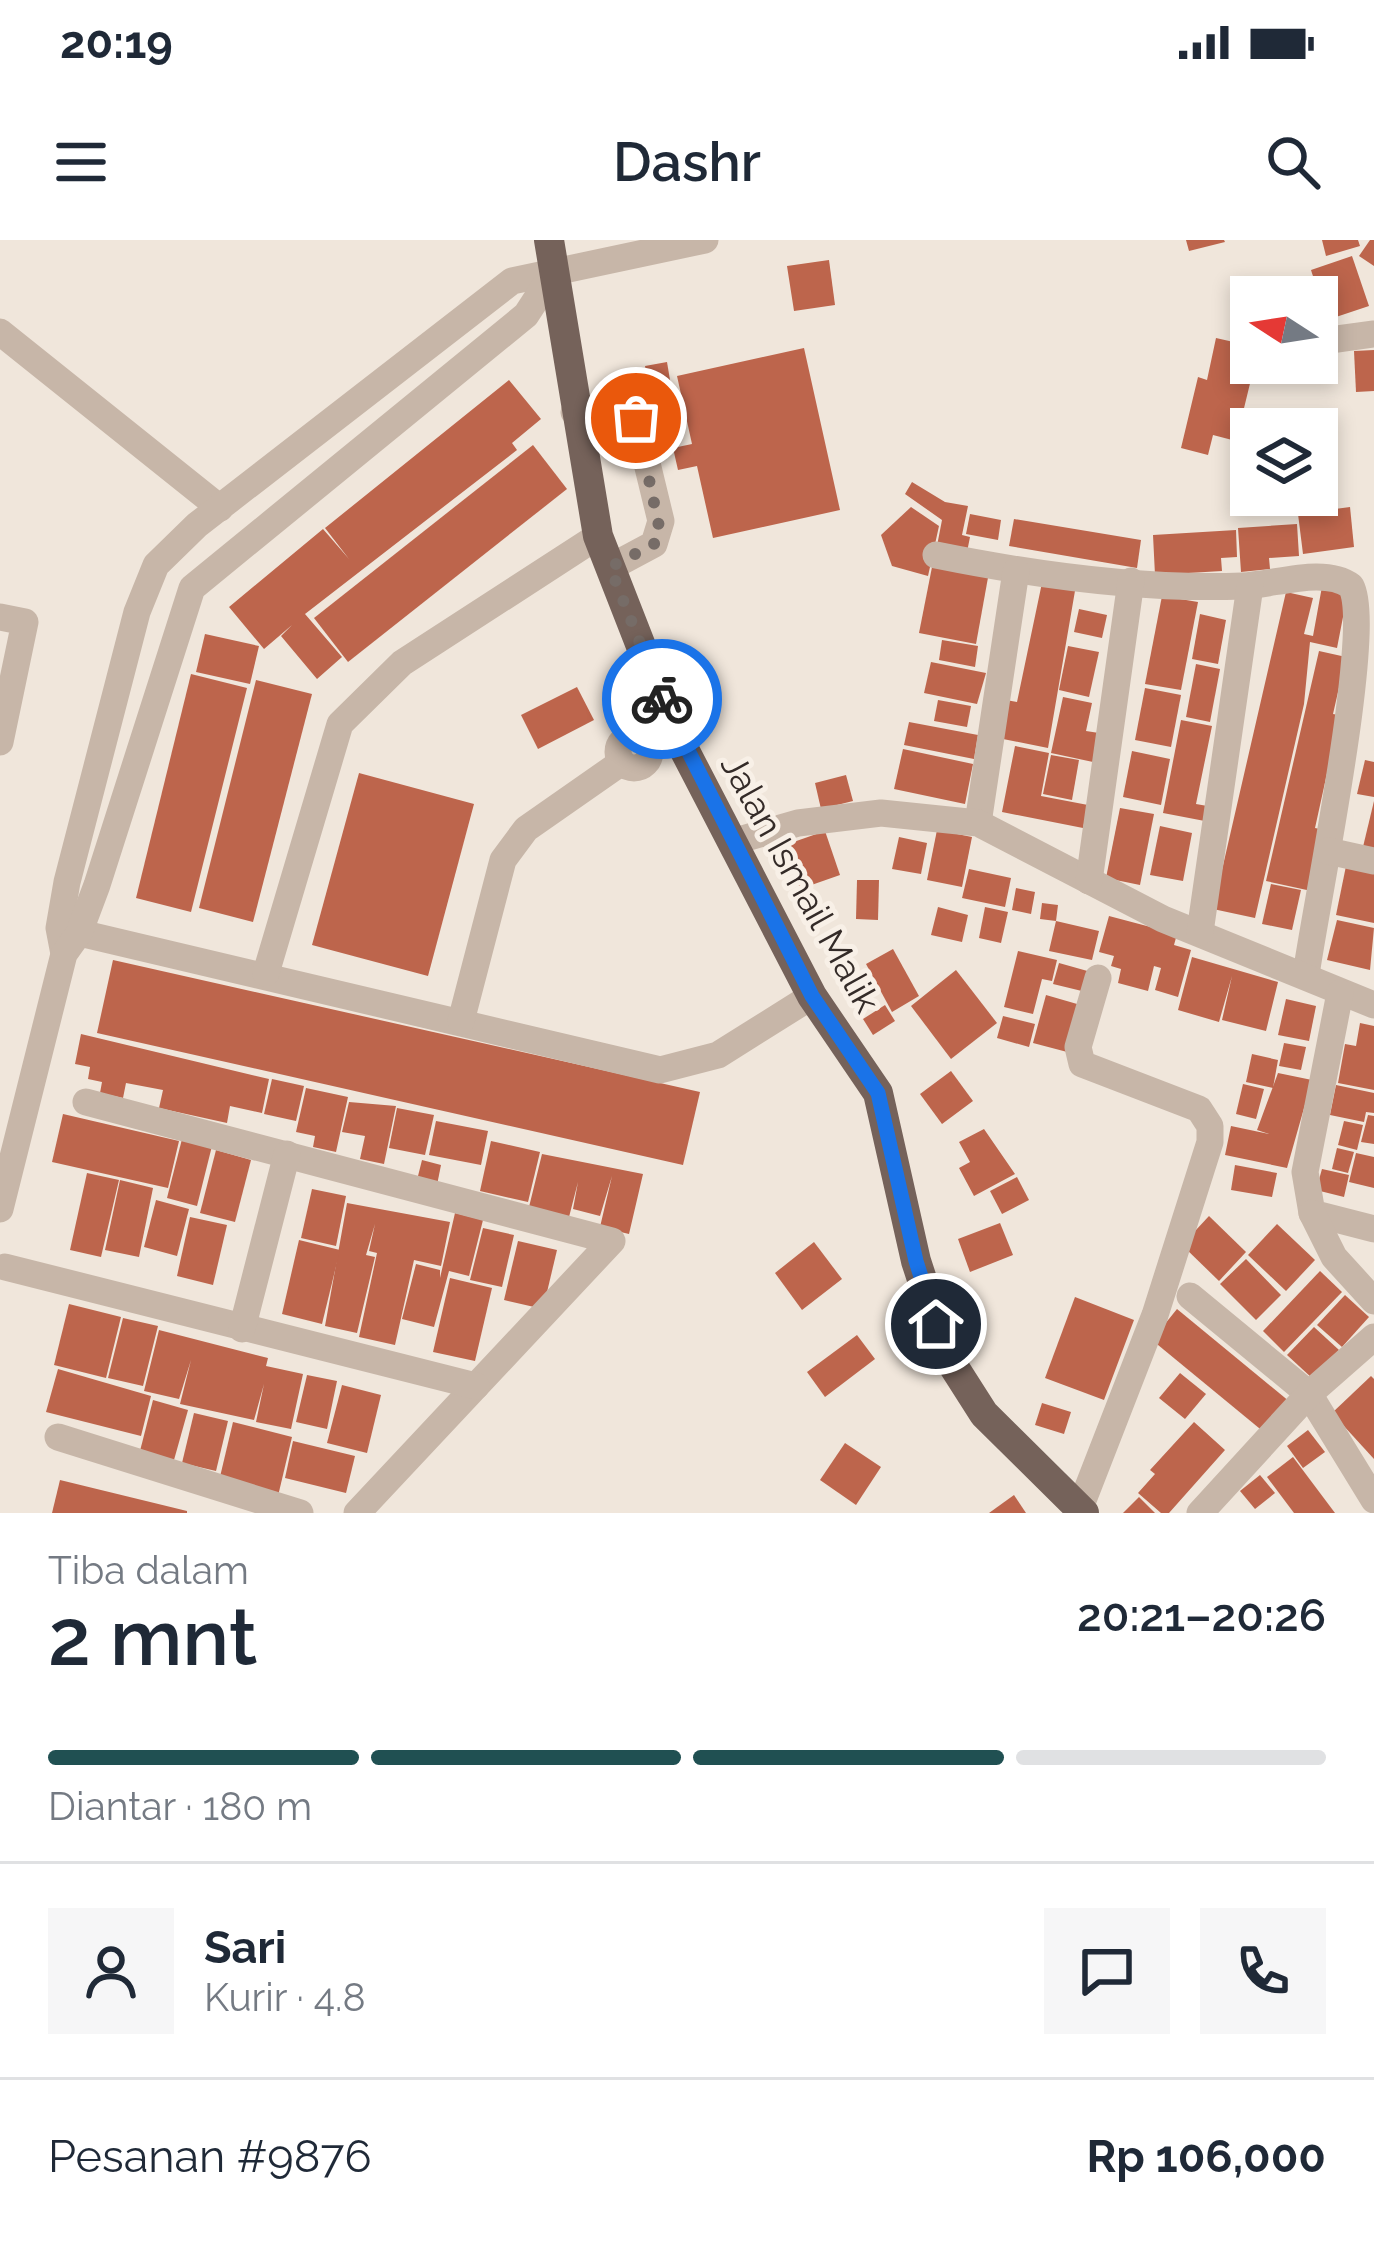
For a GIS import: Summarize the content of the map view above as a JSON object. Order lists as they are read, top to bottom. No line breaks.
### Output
{"streets":{"main road":["Jalan Ismail Malik"]},"north":"left","page":{"status":"20:19","header":"Dashr","heading":["2 mnt","Tiba dalam","20:21–20:26"],"panel":["Sari","Kurir · 4.8","Pesanan #9876","Rp 106,000"],"bar":"Diantar · 180 m"}}
